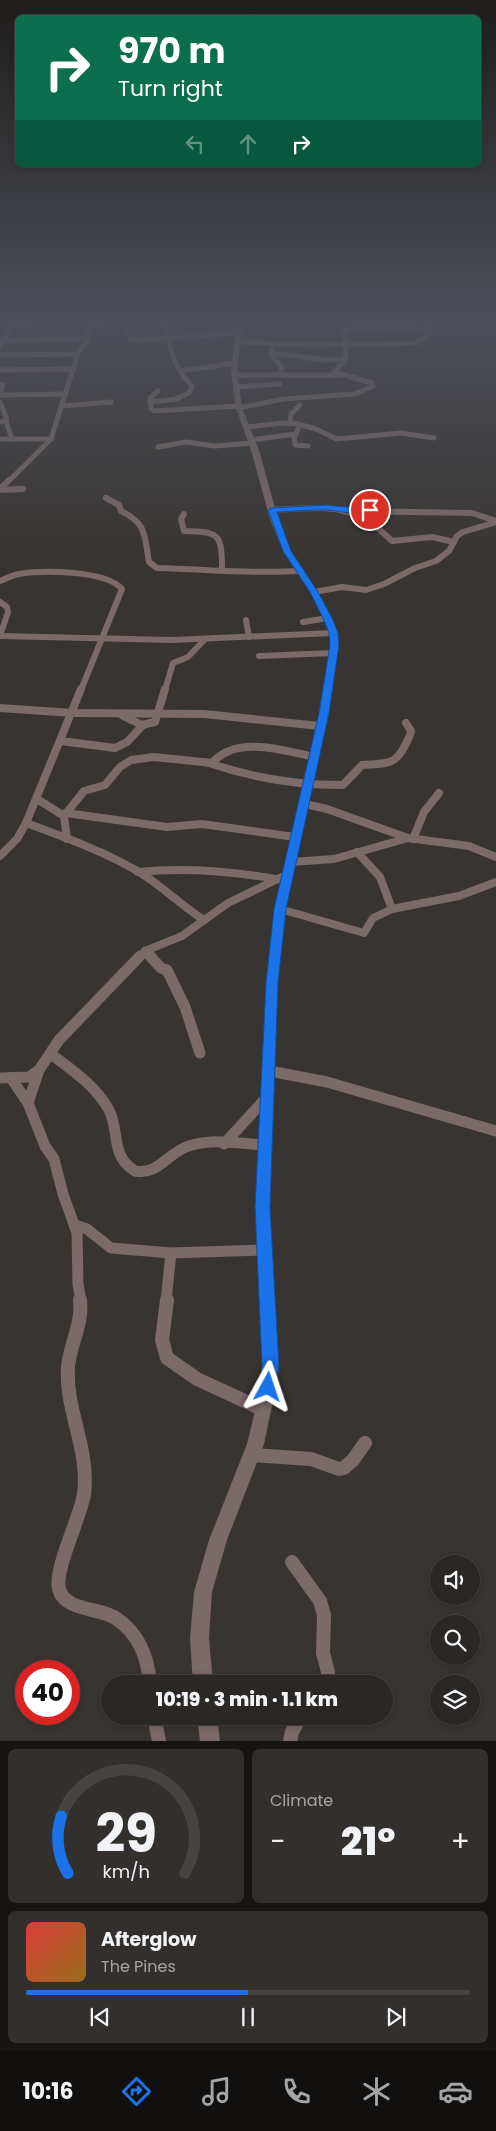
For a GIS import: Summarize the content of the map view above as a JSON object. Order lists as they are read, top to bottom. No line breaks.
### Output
{"page":{"turn":["970 m","Turn right"],"limit":"40","trip":"10:19 · 3 min · 1.1 km","tile":"Climate","heat":["−","21°","+"],"song":["Afterglow","The Pines"],"tabs":"10:16","gauge":["29","km/h"]}}
